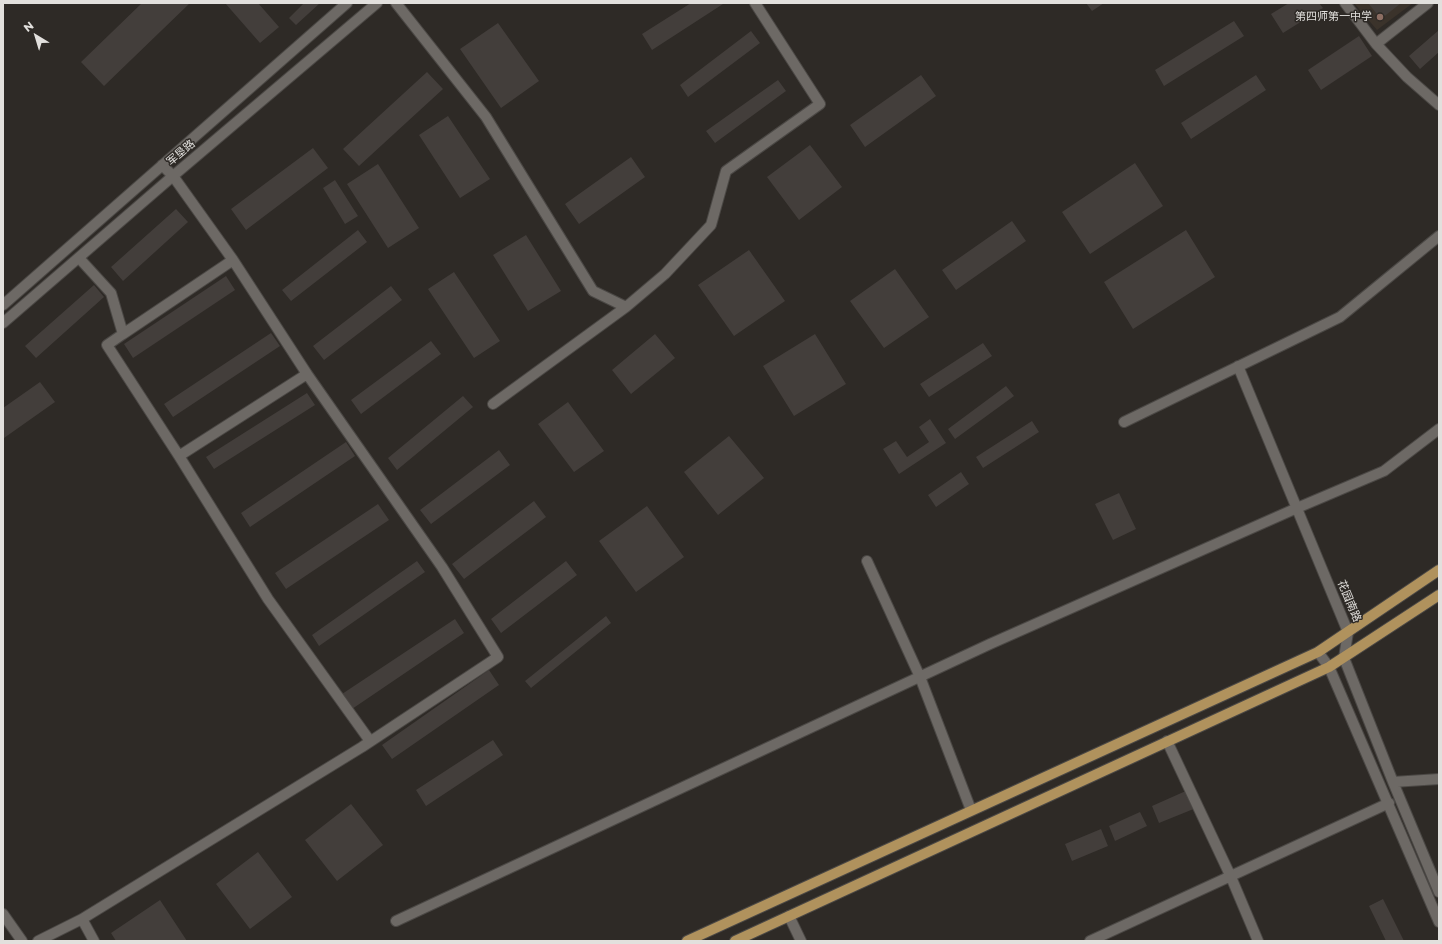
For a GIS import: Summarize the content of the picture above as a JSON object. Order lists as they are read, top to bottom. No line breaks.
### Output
{"streets":{"street":["军垦路","花园南路"]},"places":["第四师第一中学"],"north":"top left"}
